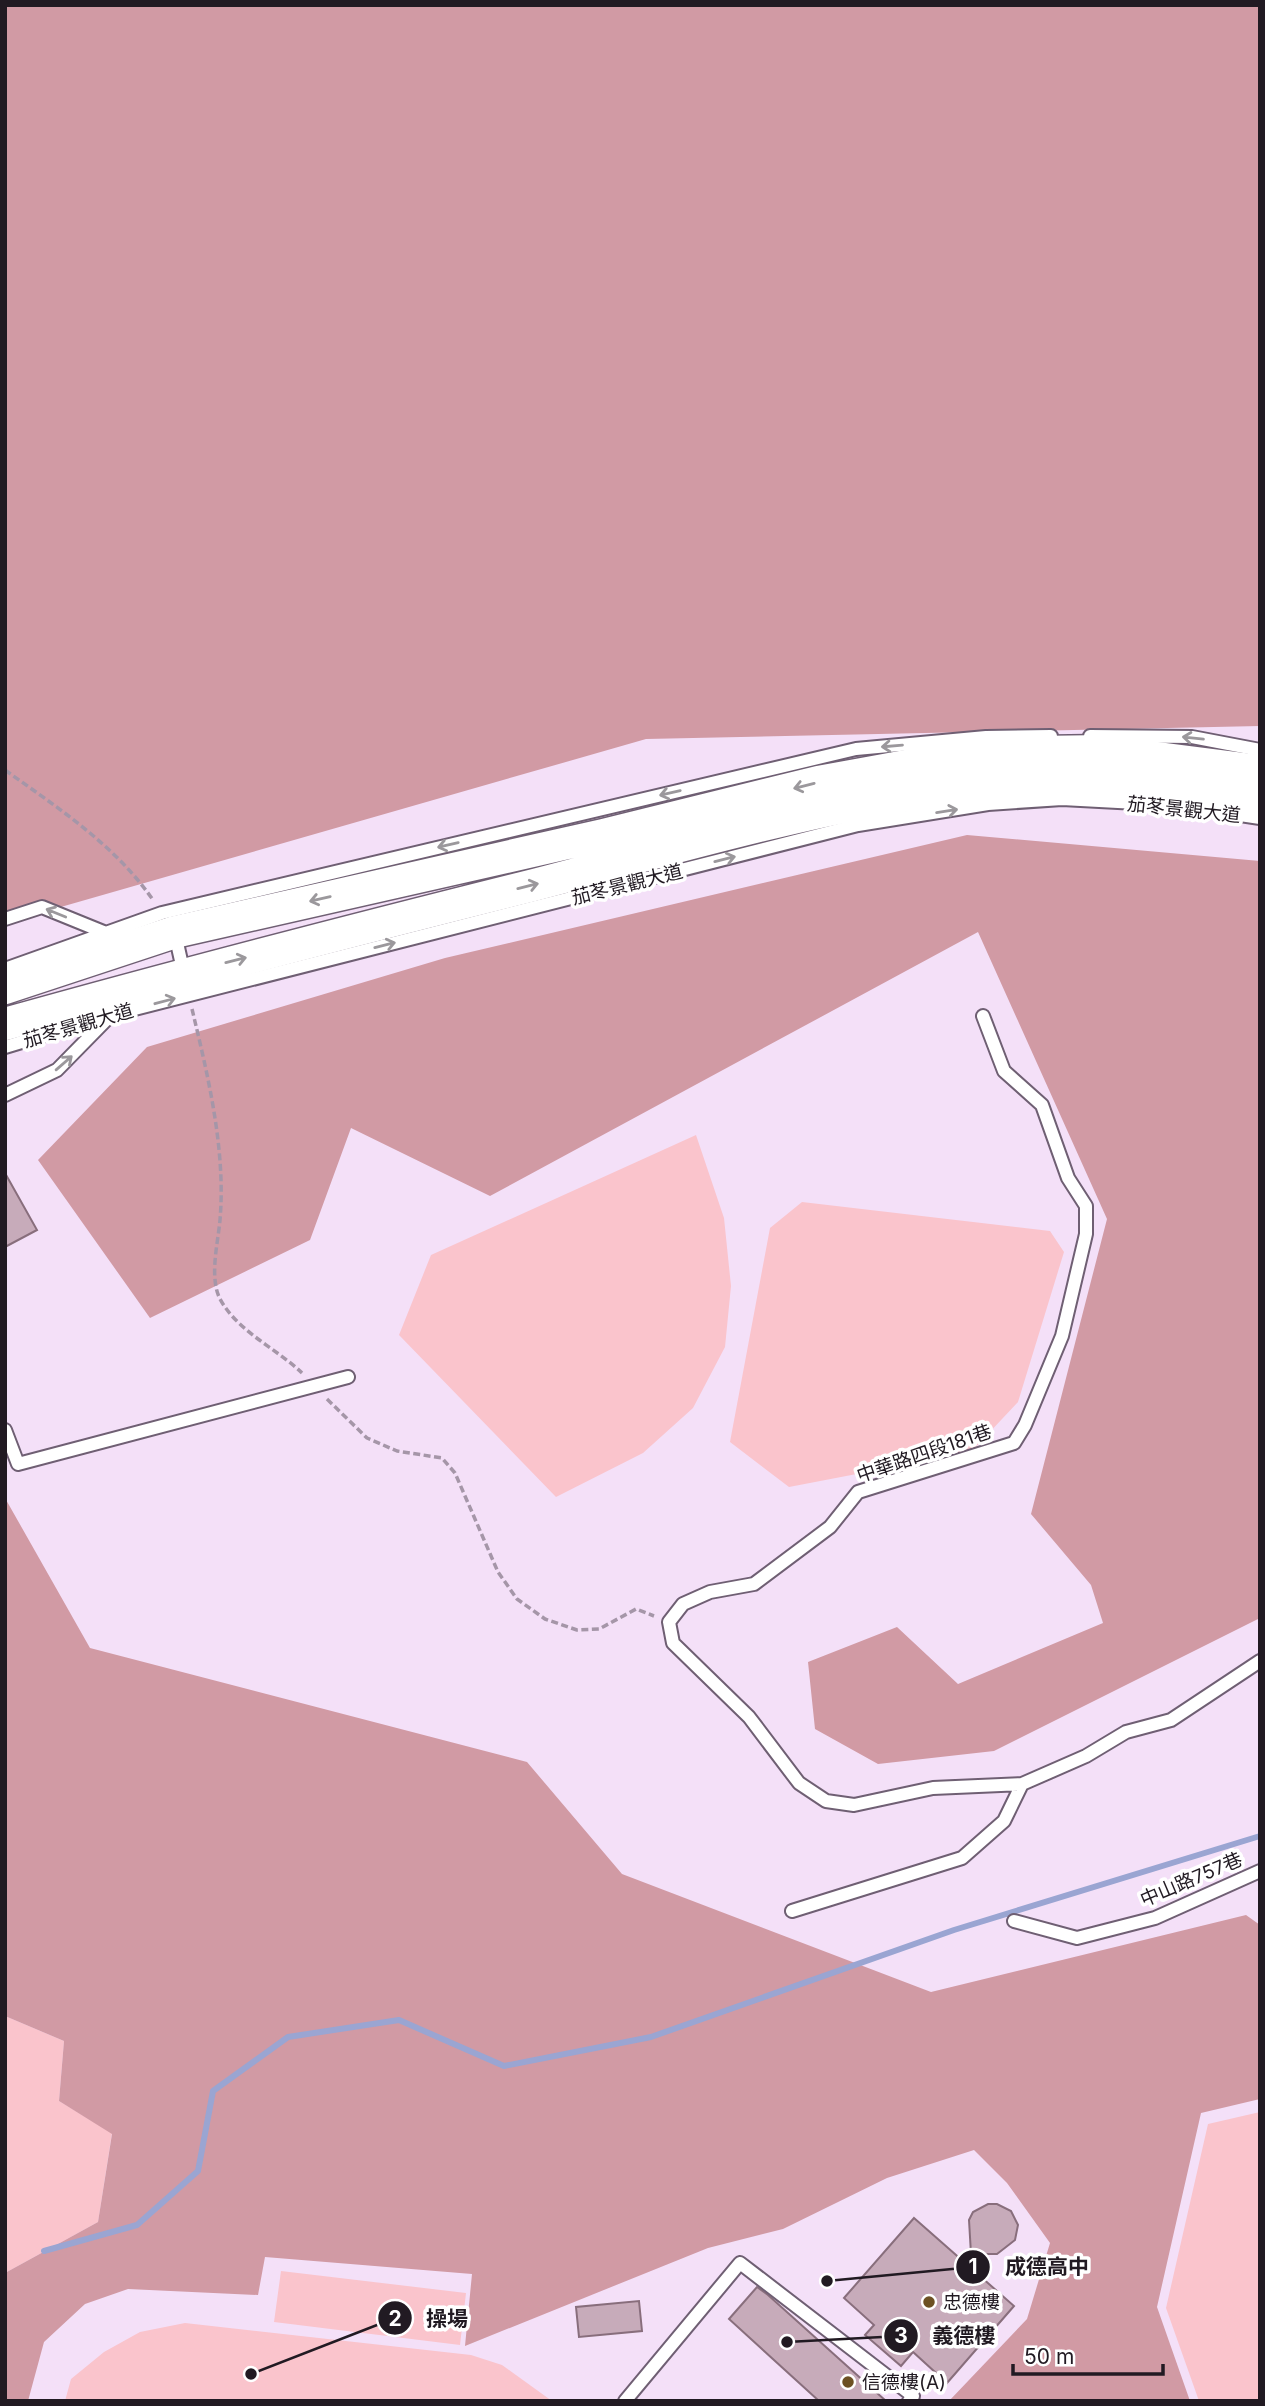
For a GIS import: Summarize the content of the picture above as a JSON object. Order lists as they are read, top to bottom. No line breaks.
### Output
{"streets":{"street":["茄苳景觀大道"],"lane":["中華路四段181巷","中山路757巷"]},"places":["成德高中","忠德樓","義德樓","操場","信德樓(A)"],"scale_bar":"50 m"}
